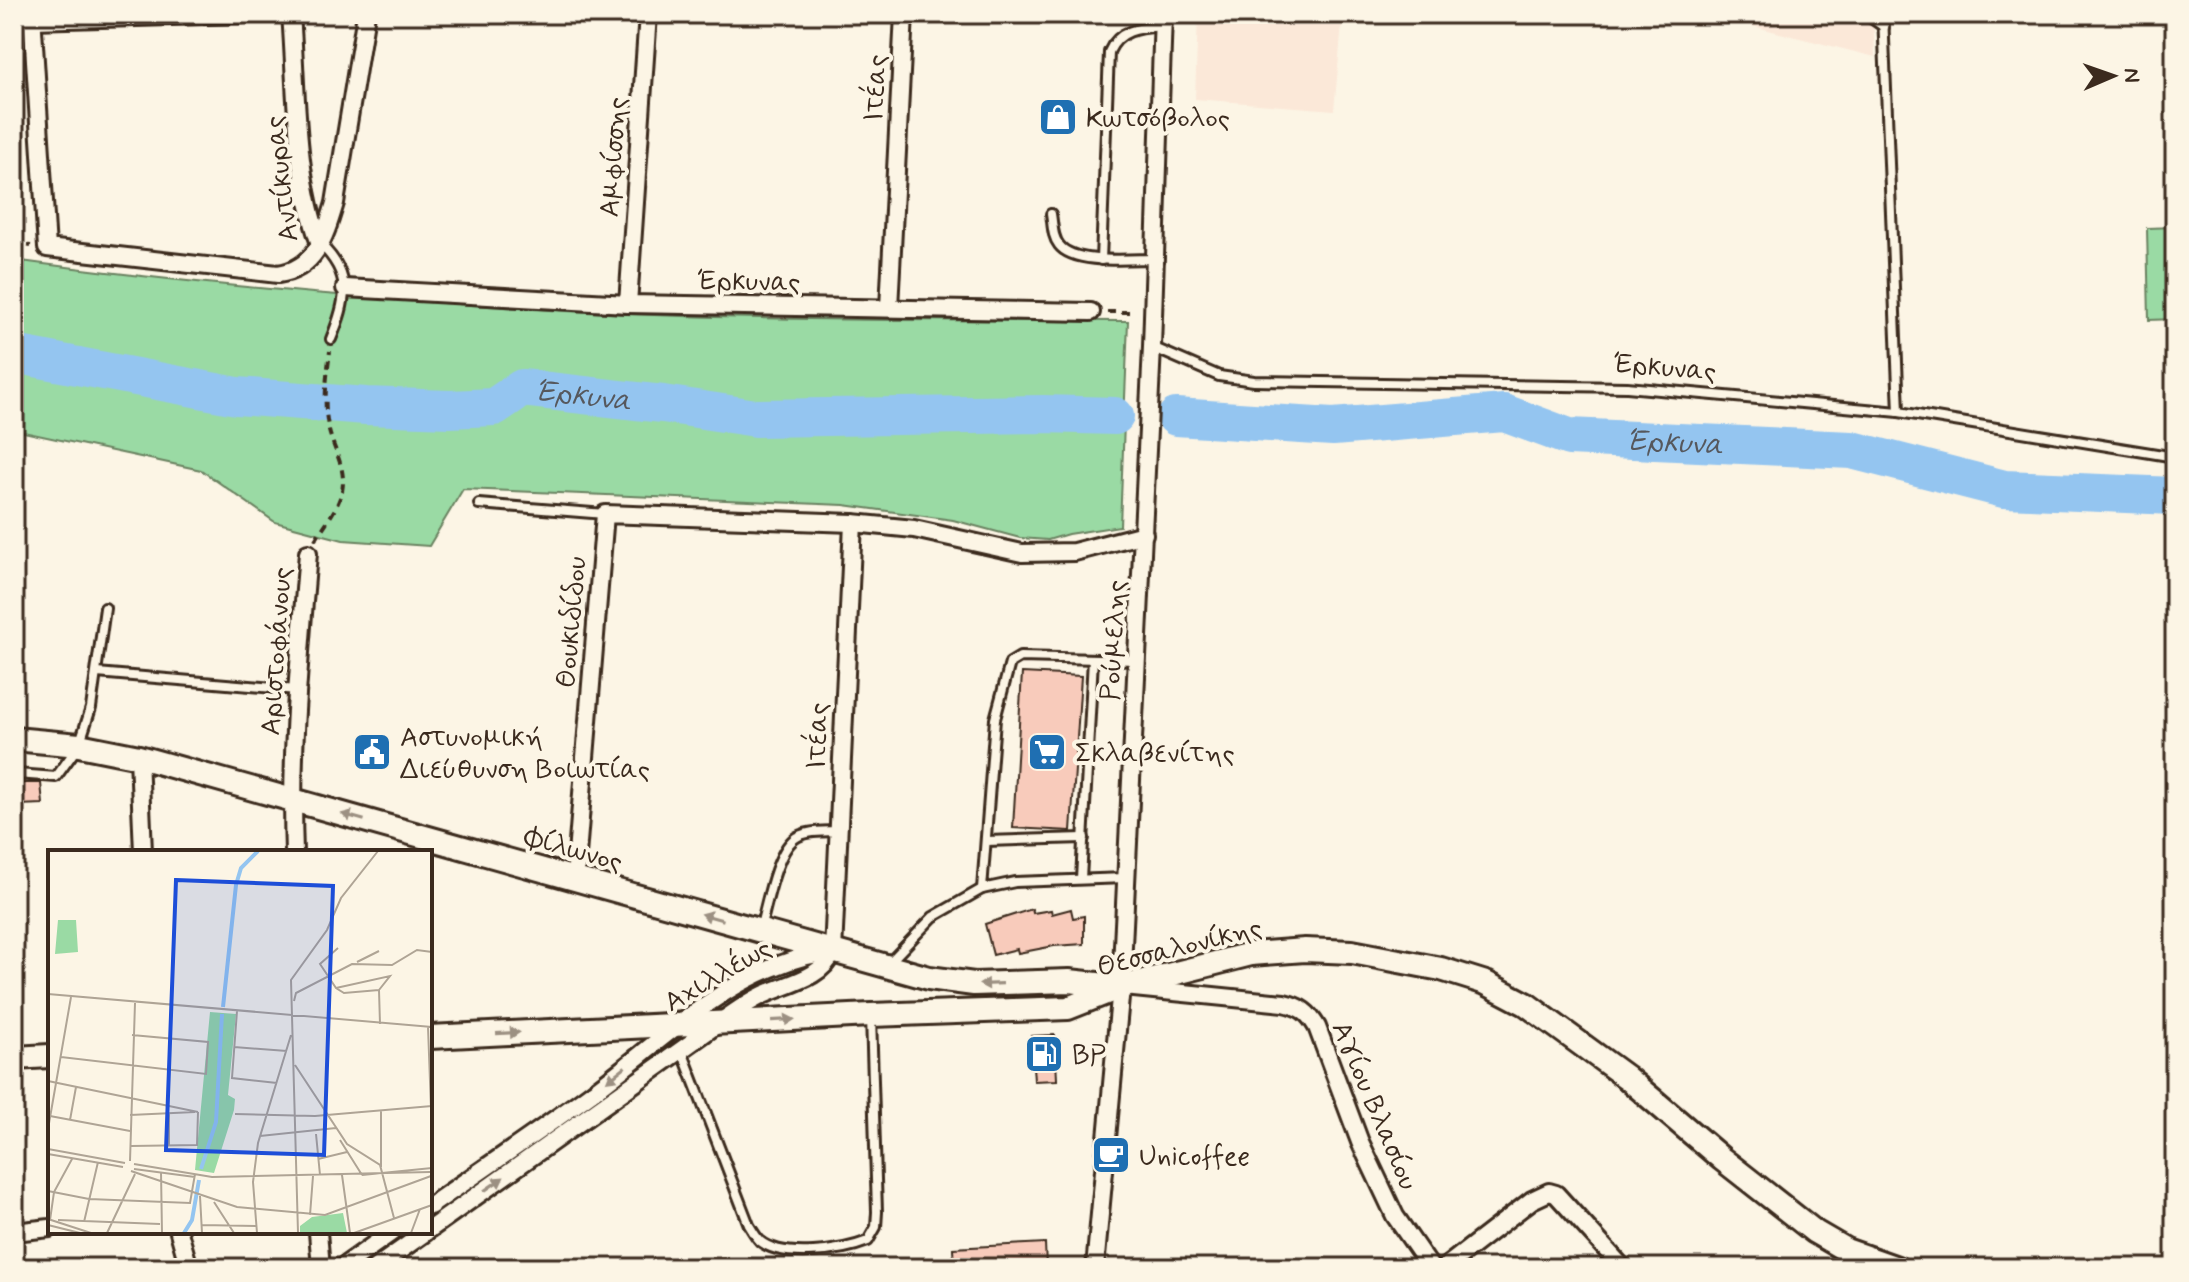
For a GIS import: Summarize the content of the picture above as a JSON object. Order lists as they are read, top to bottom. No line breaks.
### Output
{"streets":{"main road":["Φίλωνος","Θεσσαλονίκης"],"street":["Ιτέας","Αμφίσσης","Αντίκυρας","Έρκυνας","Θουκιδίδου","Ρούμελης","Αριστοφάνους","Αχιλλέως","Αγίου Βλασίου"]},"crossings":[["Ιτέας","Έρκυνας"],["Ιτέας","Φίλωνος"],["Ιτέας","Αχιλλέως"],["Αμφίσσης","Έρκυνας"],["Έρκυνας","Ρούμελης"],["Θουκιδίδου","Φίλωνος"],["Ρούμελης","Φίλωνος"],["Ρούμελης","Θεσσαλονίκης"],["Ρούμελης","Αγίου Βλασίου"],["Αριστοφάνους","Φίλωνος"],["Φίλωνος","Θεσσαλονίκης"],["Φίλωνος","Αχιλλέως"],["Φίλωνος","Αγίου Βλασίου"],["Θεσσαλονίκης","Αχιλλέως"],["Θεσσαλονίκης","Αγίου Βλασίου"]],"one_way":["Φίλωνος"],"water":["Έρκυνα"],"places":{"shop":["Κωτσόβολος"],"public building":["Αστυνομική Διεύθυνση Βοιωτίας"],"supermarket":["Σκλαβενίτης"],"fuel station":["BP"],"cafe":["Unicoffee"]},"north":"right"}
